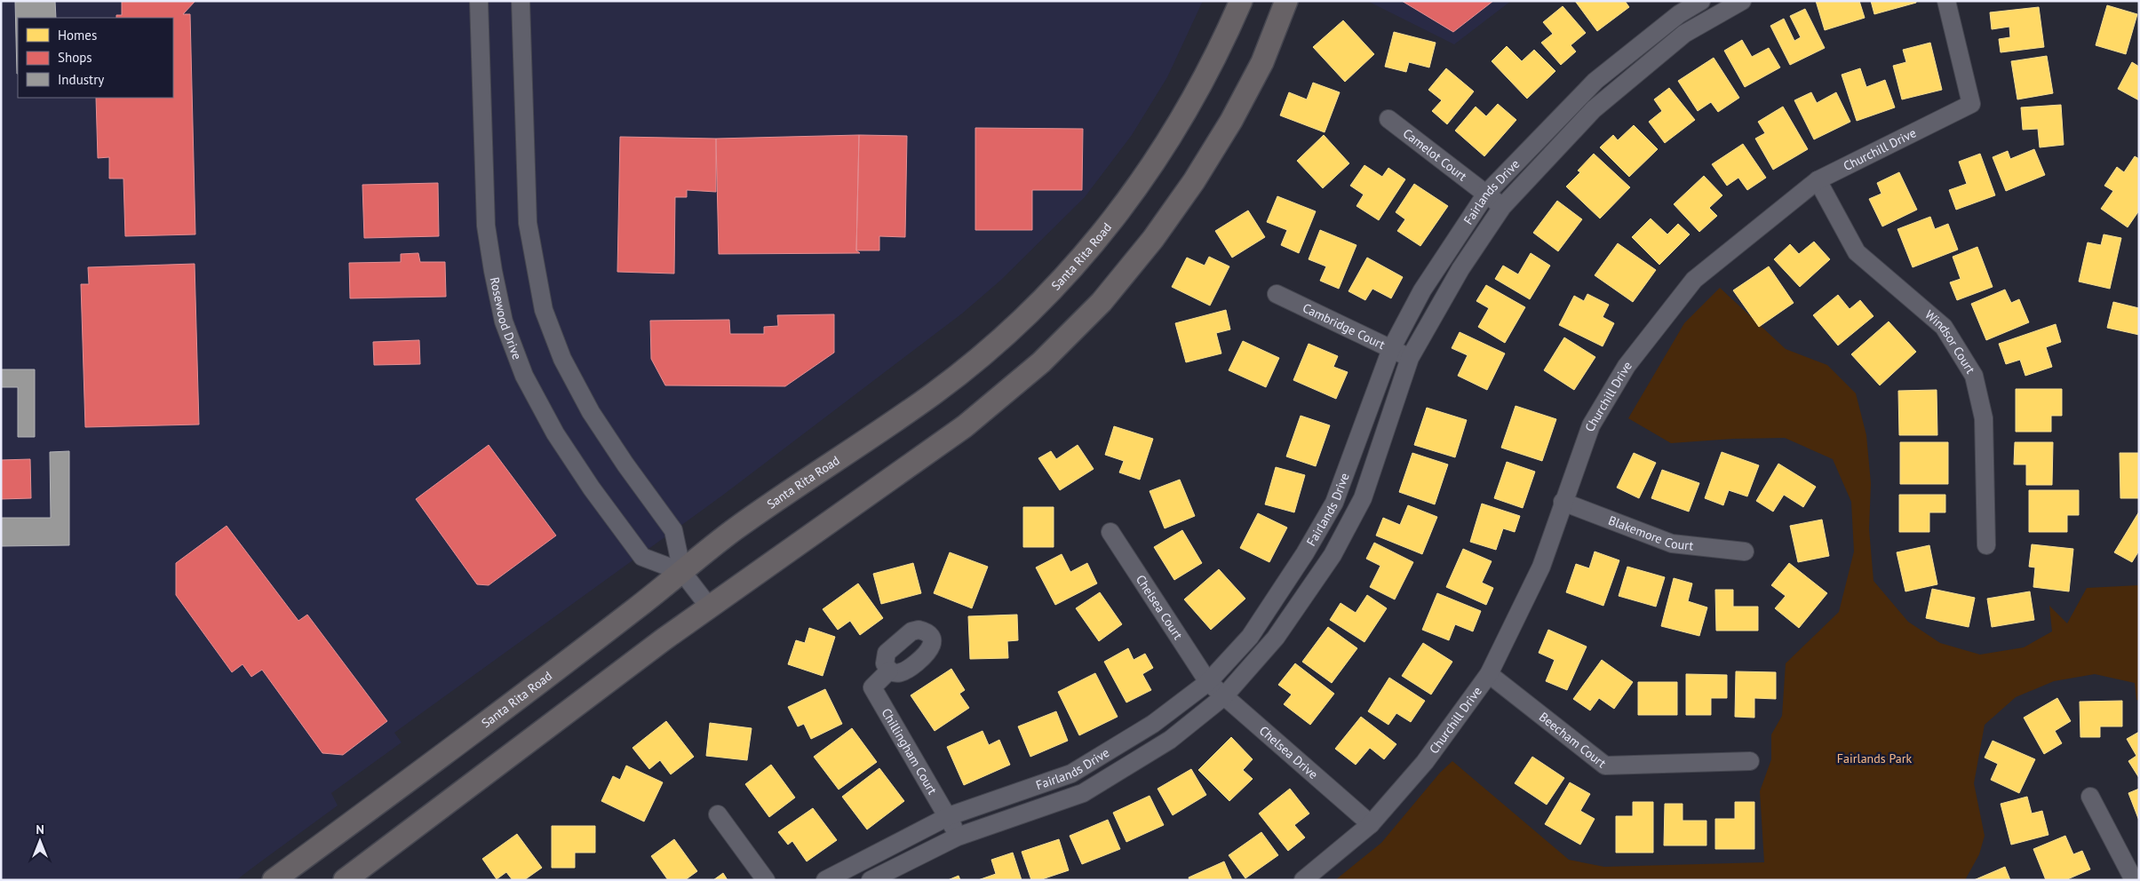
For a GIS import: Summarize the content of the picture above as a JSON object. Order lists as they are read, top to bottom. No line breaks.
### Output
{"streets":{"main road":["Santa Rita Road"],"street":["Churchill Drive","Camelot Court","Fairlands Drive","Rosewood Drive","Cambridge Court","Windsor Court","Blakemore Court","Chelsea Court","Beecham Court","Chillingham Court","Chelsea Drive"]},"crossings":[["Churchill Drive","Windsor Court"],["Churchill Drive","Blakemore Court"],["Churchill Drive","Beecham Court"],["Churchill Drive","Chelsea Drive"],["Camelot Court","Fairlands Drive"],["Fairlands Drive","Cambridge Court"],["Fairlands Drive","Chelsea Court"],["Fairlands Drive","Chillingham Court"],["Fairlands Drive","Chelsea Drive"],["Santa Rita Road","Rosewood Drive"],["Chelsea Court","Chelsea Drive"]],"parks":["Fairlands Park"],"legend":["Homes","Shops","Industry"],"north":"top"}
